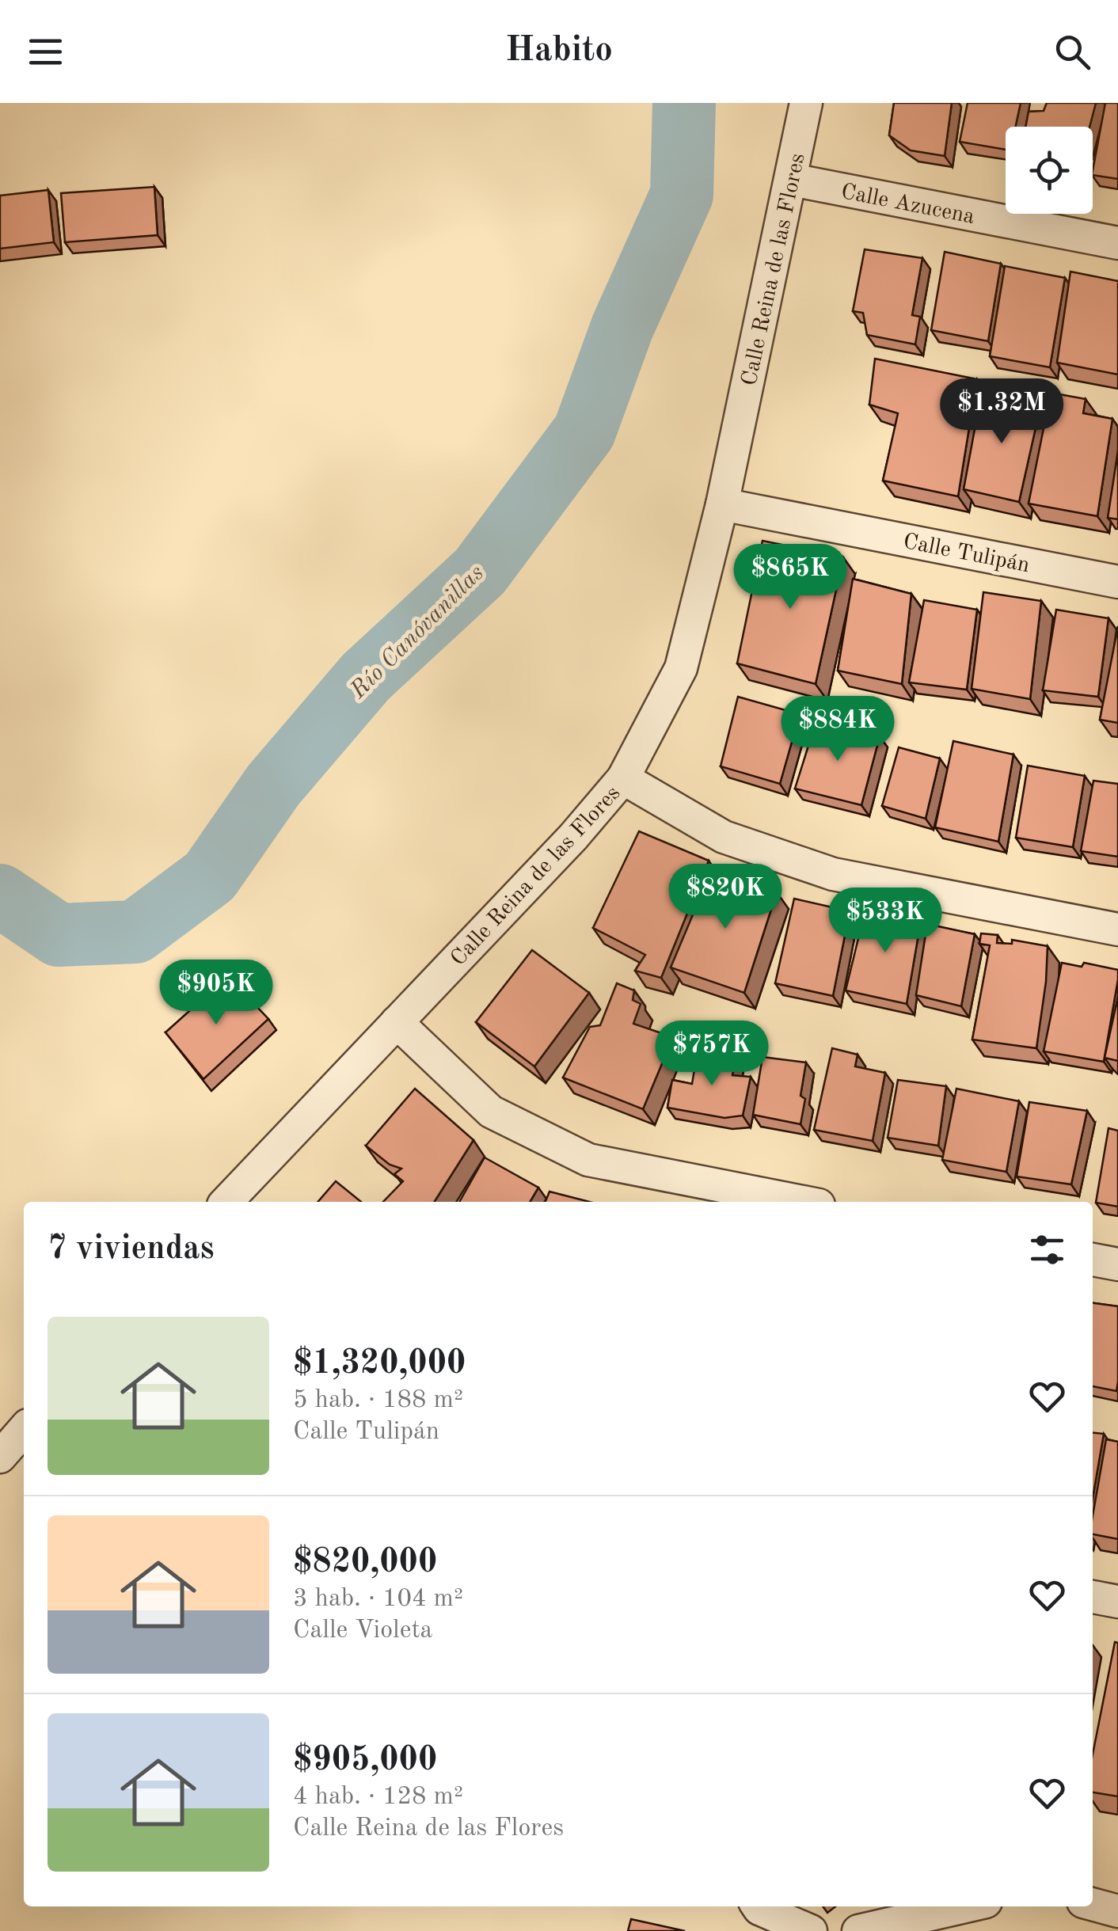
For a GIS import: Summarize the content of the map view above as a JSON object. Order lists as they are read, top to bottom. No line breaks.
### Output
{"streets":{"street":["Calle Azucena","Calle Reina de las Flores","Calle Tulipán"]},"crossings":[["Calle Azucena","Calle Reina de las Flores"],["Calle Reina de las Flores","Calle Tulipán"]],"water":["Río Canóvanillas"],"page":{"header":"Habito","price":["$1.32M","$865K","$884K","$820K","$533K","$905K","$757K"],"heading":"7 viviendas","list":[{"name":"$1,320,000","note":"5 hab. · 188 m² · Calle Tulipán"},{"name":"$820,000","note":"3 hab. · 104 m² · Calle Violeta"},{"name":"$905,000","note":"4 hab. · 128 m² · Calle Reina de las Flores"}]}}
